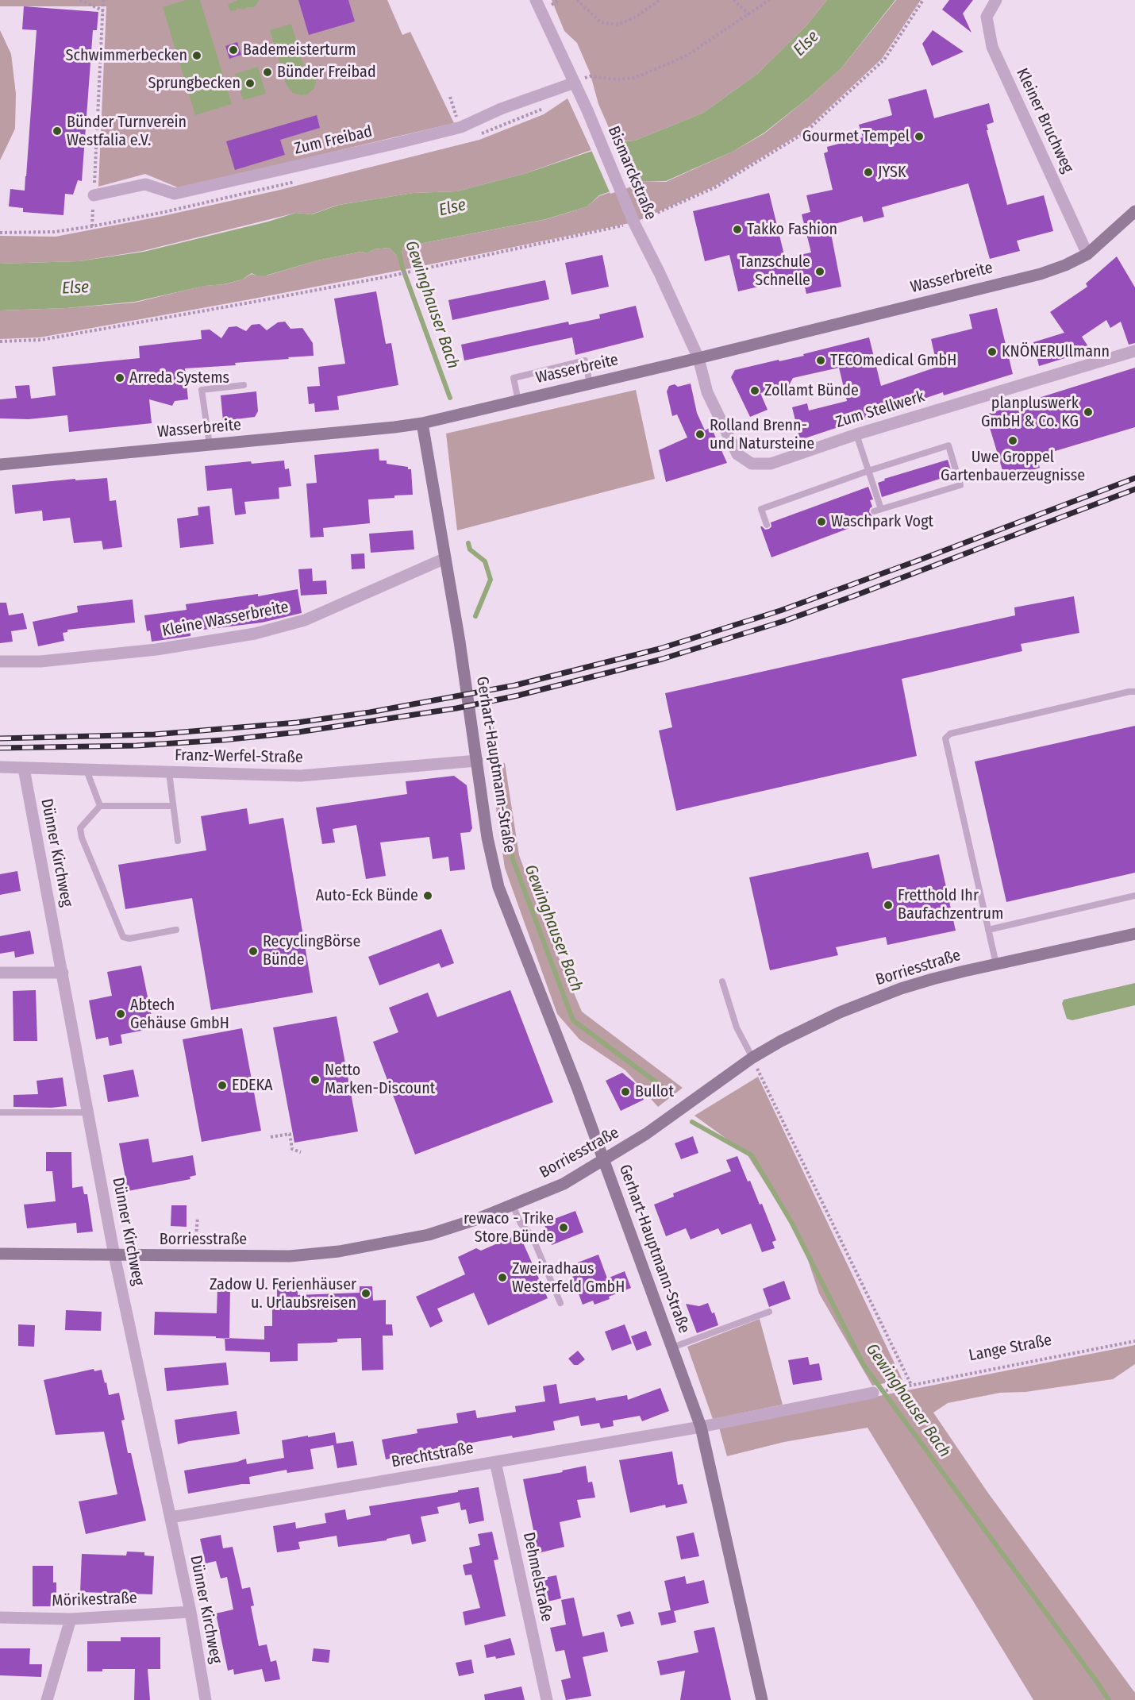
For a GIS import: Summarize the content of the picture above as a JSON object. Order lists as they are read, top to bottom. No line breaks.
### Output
{"streets":{"main road":["Wasserbreite","Gerhart-Hauptmann-Straße","Borriesstraße"],"street":["Kleiner Bruchweg","Zum Freibad","Bismarckstraße","Zum Stellwerk","Kleine Wasserbreite","Franz-Werfel-Straße","Dünner Kirchweg","Brechtstraße","Dehmelstraße","Mörikestraße"],"path":["Lange Straße"]},"crossings":[["Kleiner Bruchweg","Wasserbreite"],["Zum Freibad","Bismarckstraße"],["Bismarckstraße","Wasserbreite"],["Bismarckstraße","Zum Stellwerk"],["Wasserbreite","Zum Stellwerk"],["Wasserbreite","Gerhart-Hauptmann-Straße"],["Kleine Wasserbreite","Gerhart-Hauptmann-Straße"],["Franz-Werfel-Straße","Gerhart-Hauptmann-Straße"],["Franz-Werfel-Straße","Dünner Kirchweg"],["Gerhart-Hauptmann-Straße","Borriesstraße"],["Gerhart-Hauptmann-Straße","Brechtstraße"],["Dünner Kirchweg","Borriesstraße"],["Dünner Kirchweg","Brechtstraße"],["Dünner Kirchweg","Mörikestraße"],["Brechtstraße","Dehmelstraße"]],"water":["Else","Gewinghauser Bach"],"places":["Bademeisterturm","Schwimmerbecken","Bünder Freibad","Sprungbecken","Bünder Turnverein Westfalia e.V.","Gourmet Tempel","JYSK","Takko Fashion","Tanzschule Schnelle","KNÖNERUllmann","TECOmedical GmbH","Arreda Systems","Zollamt Bünde","planpluswerk GmbH & Co. KG","Rolland Brenn- und Natursteine","Uwe Groppel Gartenbauerzeugnisse","Waschpark Vogt","Auto-Eck Bünde","Fretthold Ihr Baufachzentrum","RecyclingBörse Bünde","Abtech Gehäuse GmbH","Netto Marken-Discount","EDEKA","Bullot","rewaco - Trike Store Bünde","Zweiradhaus Westerfeld GmbH","Zadow U. Ferienhäuser u. Urlaubsreisen"]}
